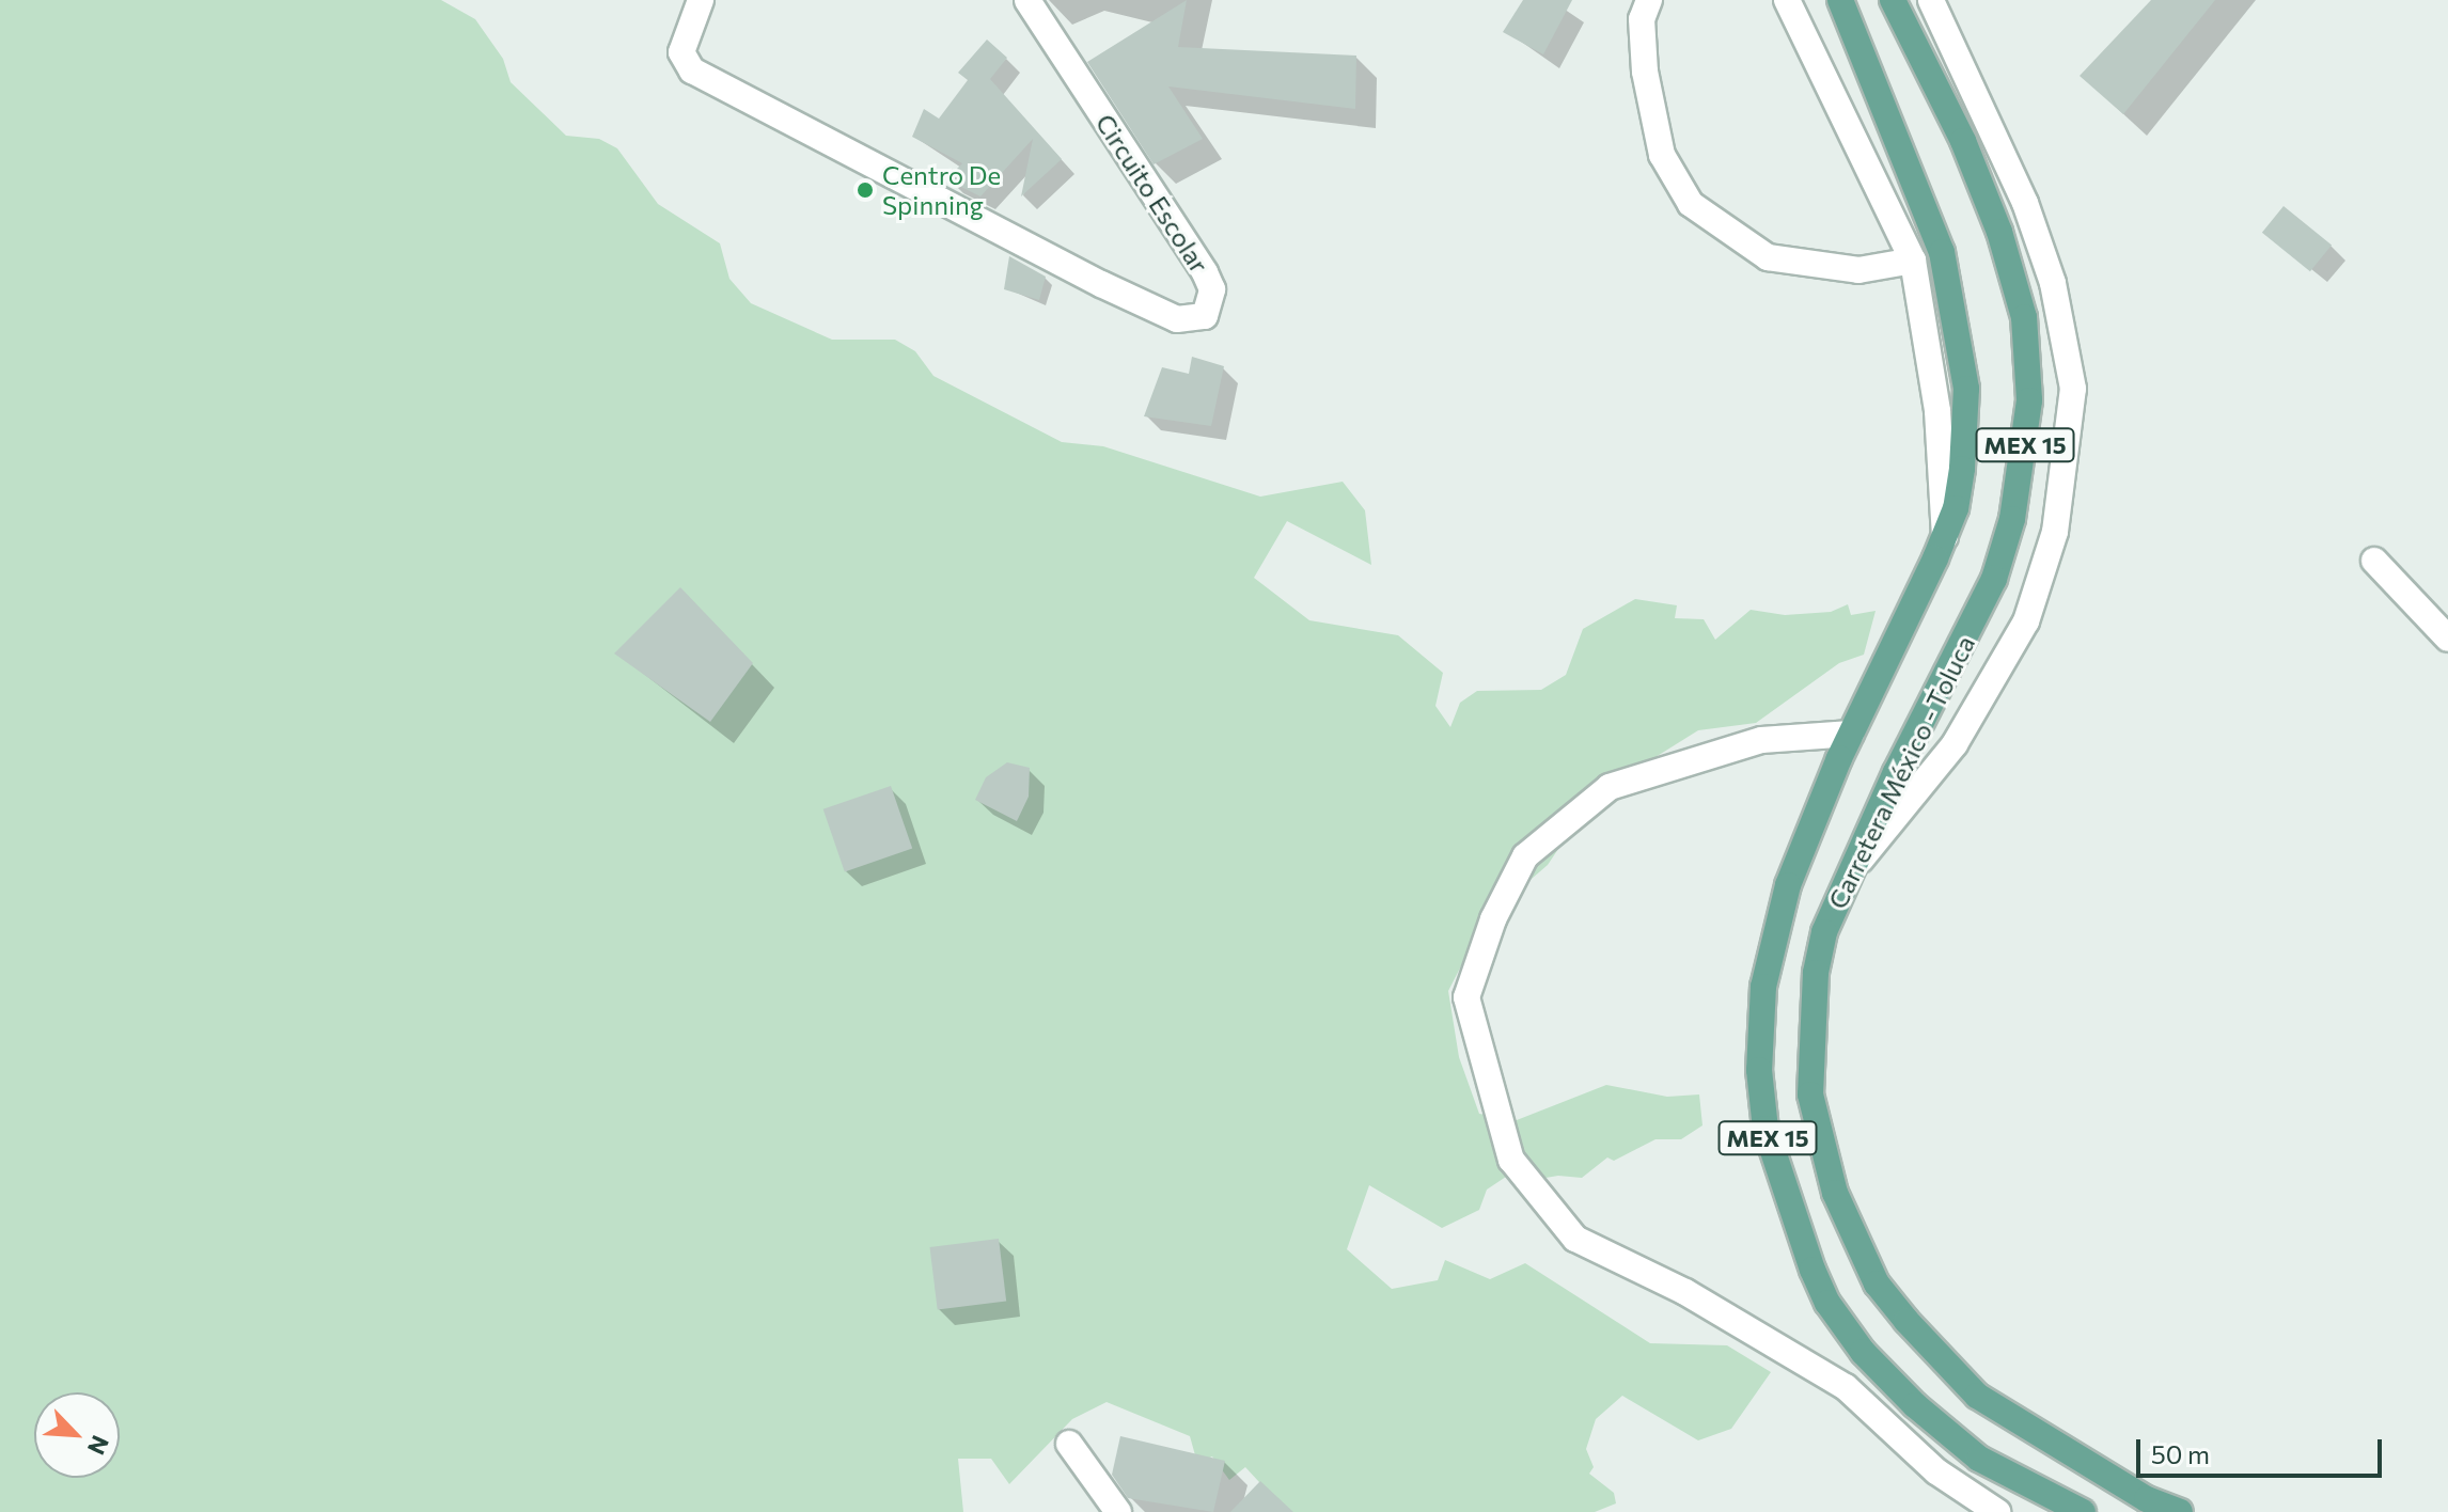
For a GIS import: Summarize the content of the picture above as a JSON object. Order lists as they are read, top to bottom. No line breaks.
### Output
{"streets":{"main road":["MEX 15","Carretera México - Toluca"],"street":["Circuito Escolar"]},"places":["Centro De Spinning"],"scale_bar":"50 m","north":"bottom right"}
